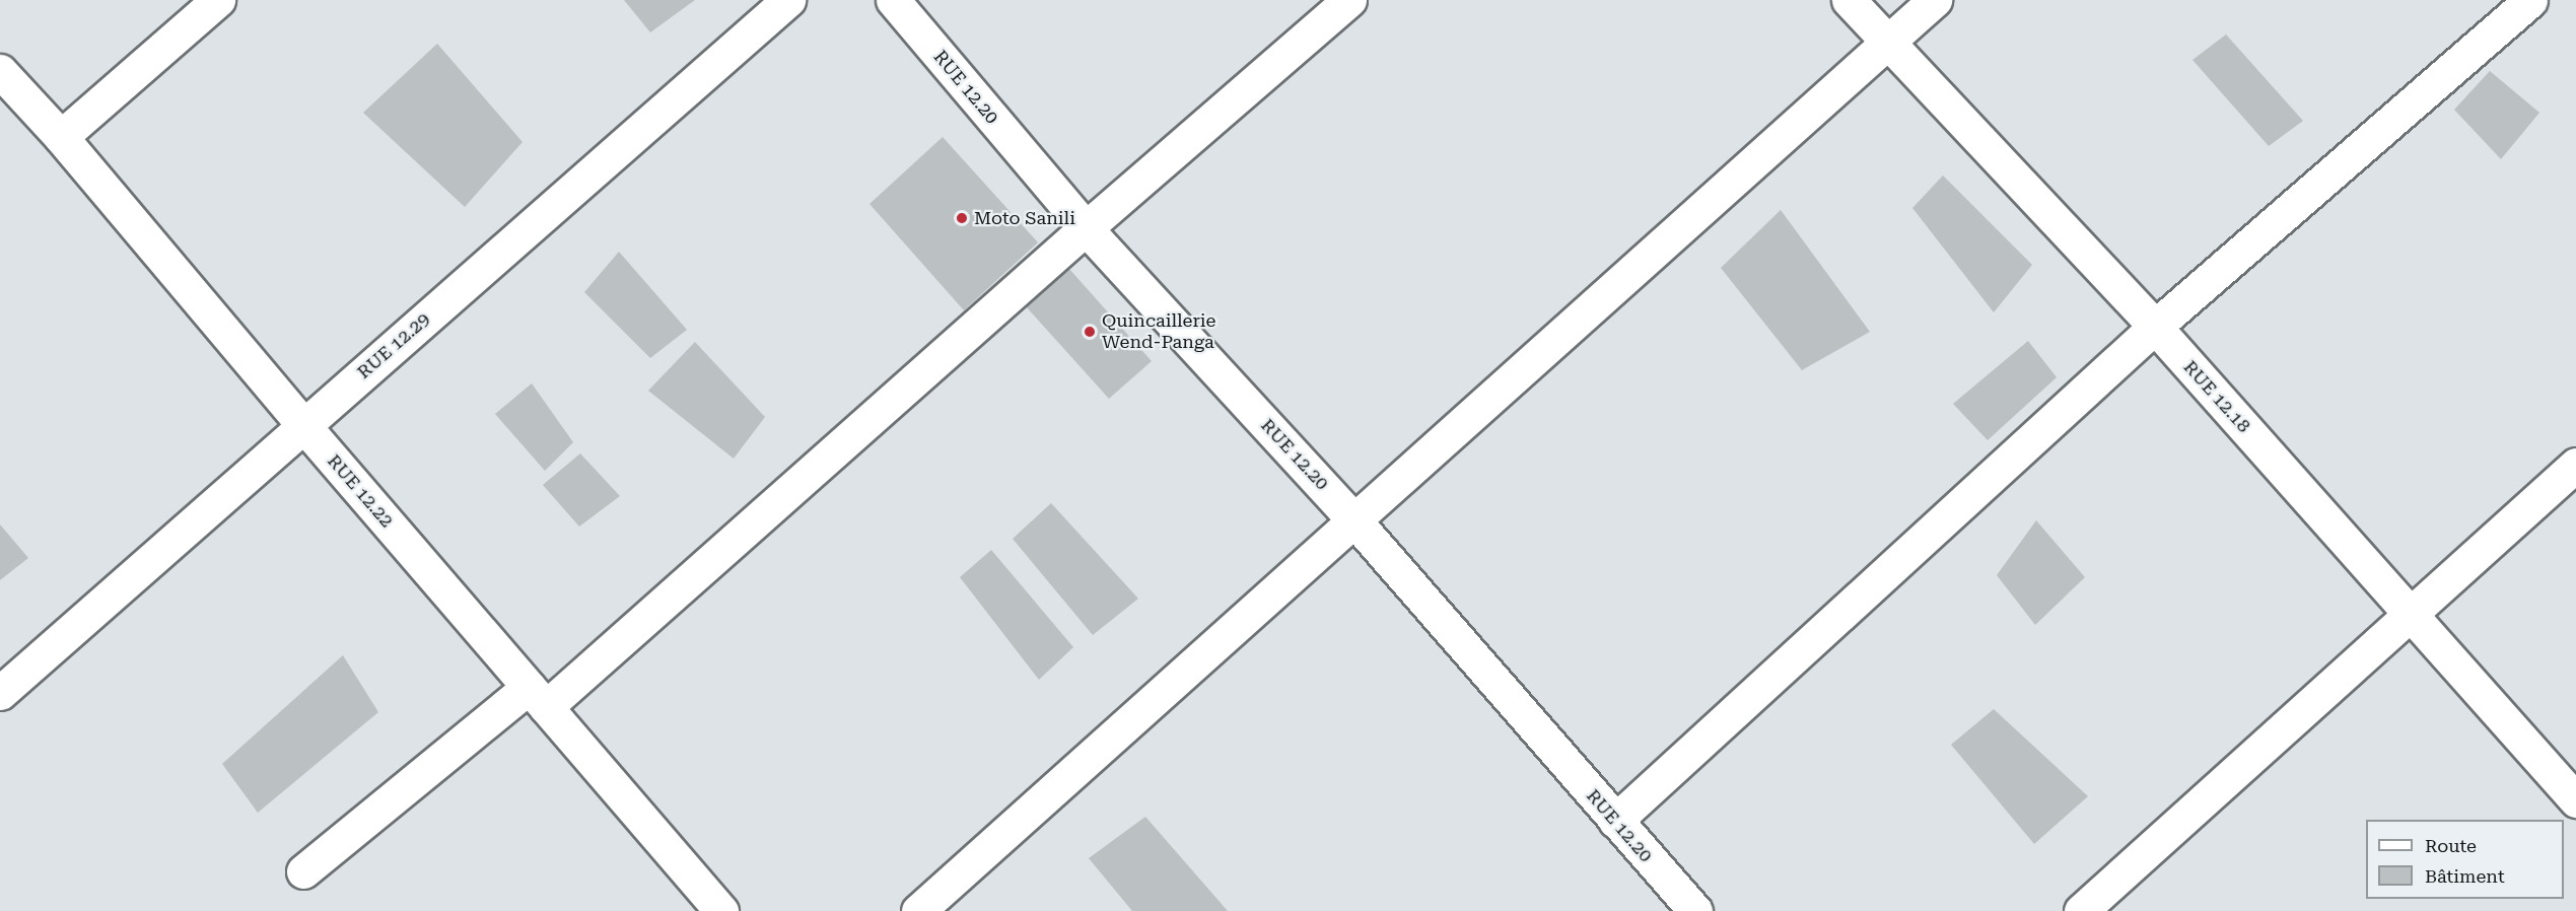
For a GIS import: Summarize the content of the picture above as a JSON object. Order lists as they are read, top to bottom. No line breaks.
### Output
{"streets":{"street":["RUE 12.20","RUE 12.29","RUE 12.18","RUE 12.22"]},"crossings":[["RUE 12.29","RUE 12.22"]],"places":["Moto Sanili","Quincaillerie Wend-Panga"],"legend":["Route","Bâtiment"]}
